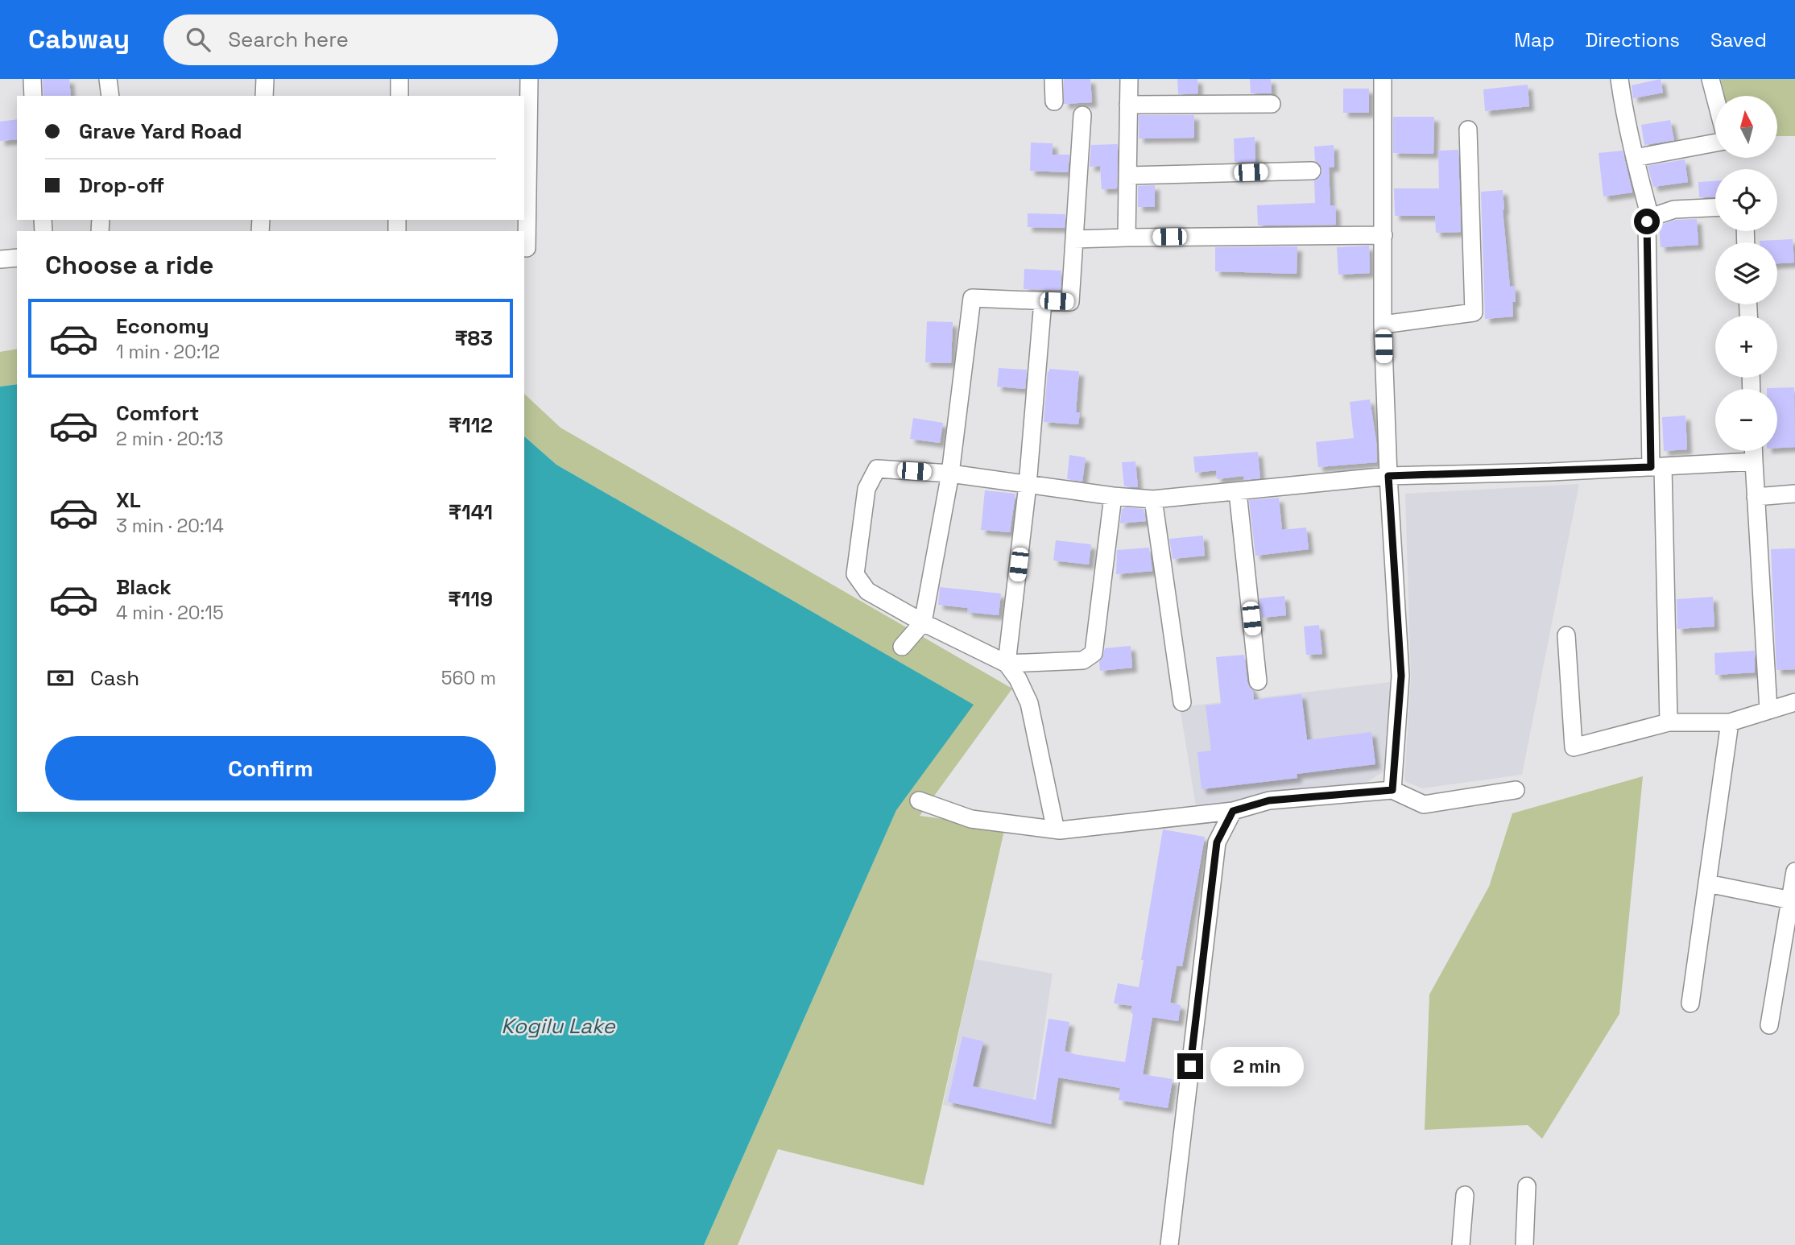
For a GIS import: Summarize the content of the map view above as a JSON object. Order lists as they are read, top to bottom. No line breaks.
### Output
{"water":["Kogilu Lake"],"north":"top","page":{"header":"Cabway","search":"Search here","nav":["Map","Directions","Saved"],"map_buttons":["+","−"],"banner":["Grave Yard Road","Drop-off"],"heading":"Choose a ride","list":[{"name":"Economy","note":"1 min · 20:12","value":"₹83"},{"name":"Comfort","note":"2 min · 20:13","value":"₹112"},{"name":"XL","note":"3 min · 20:14","value":"₹141"},{"name":"Black","note":"4 min · 20:15","value":"₹119"}],"pay":["Cash","560 m"],"buttons":"Confirm","bubble":"2 min"}}
